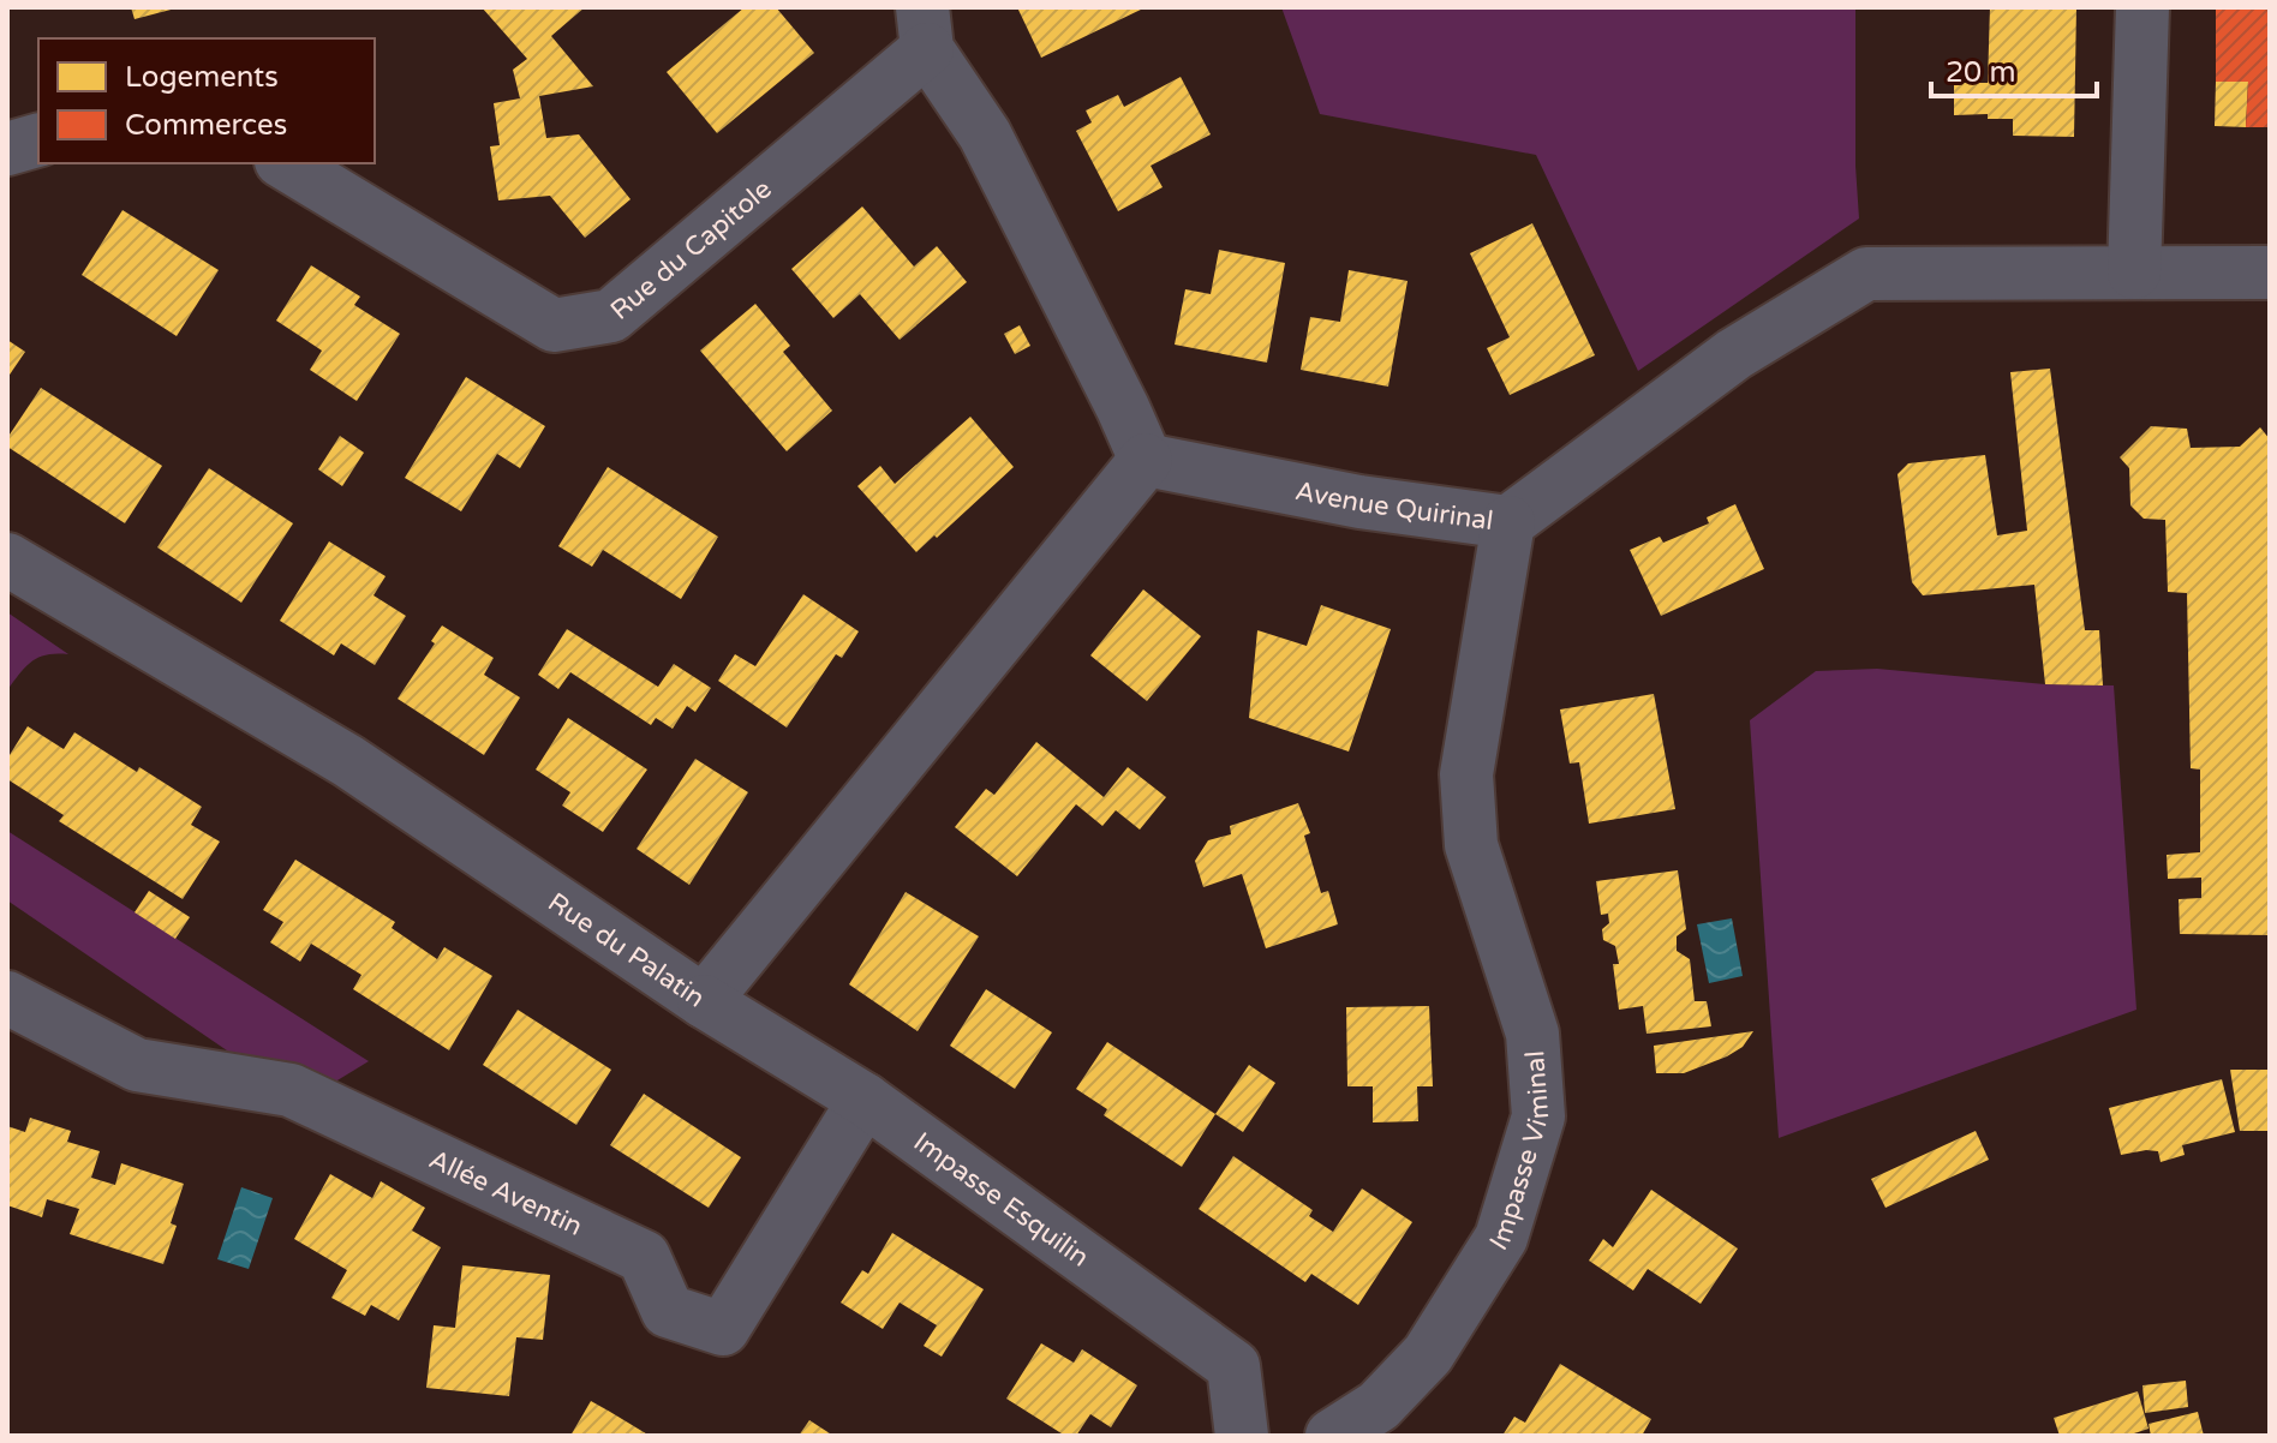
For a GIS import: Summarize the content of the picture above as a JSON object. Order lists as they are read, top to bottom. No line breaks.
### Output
{"streets":{"street":["Rue du Capitole","Avenue Quirinal","Rue du Palatin","Impasse Viminal","Allée Aventin","Impasse Esquilin"]},"crossings":[["Avenue Quirinal","Rue du Palatin"],["Avenue Quirinal","Impasse Viminal"],["Rue du Palatin","Impasse Esquilin"],["Allée Aventin","Impasse Esquilin"]],"legend":["Logements","Commerces"],"scale_bar":"20 m"}
